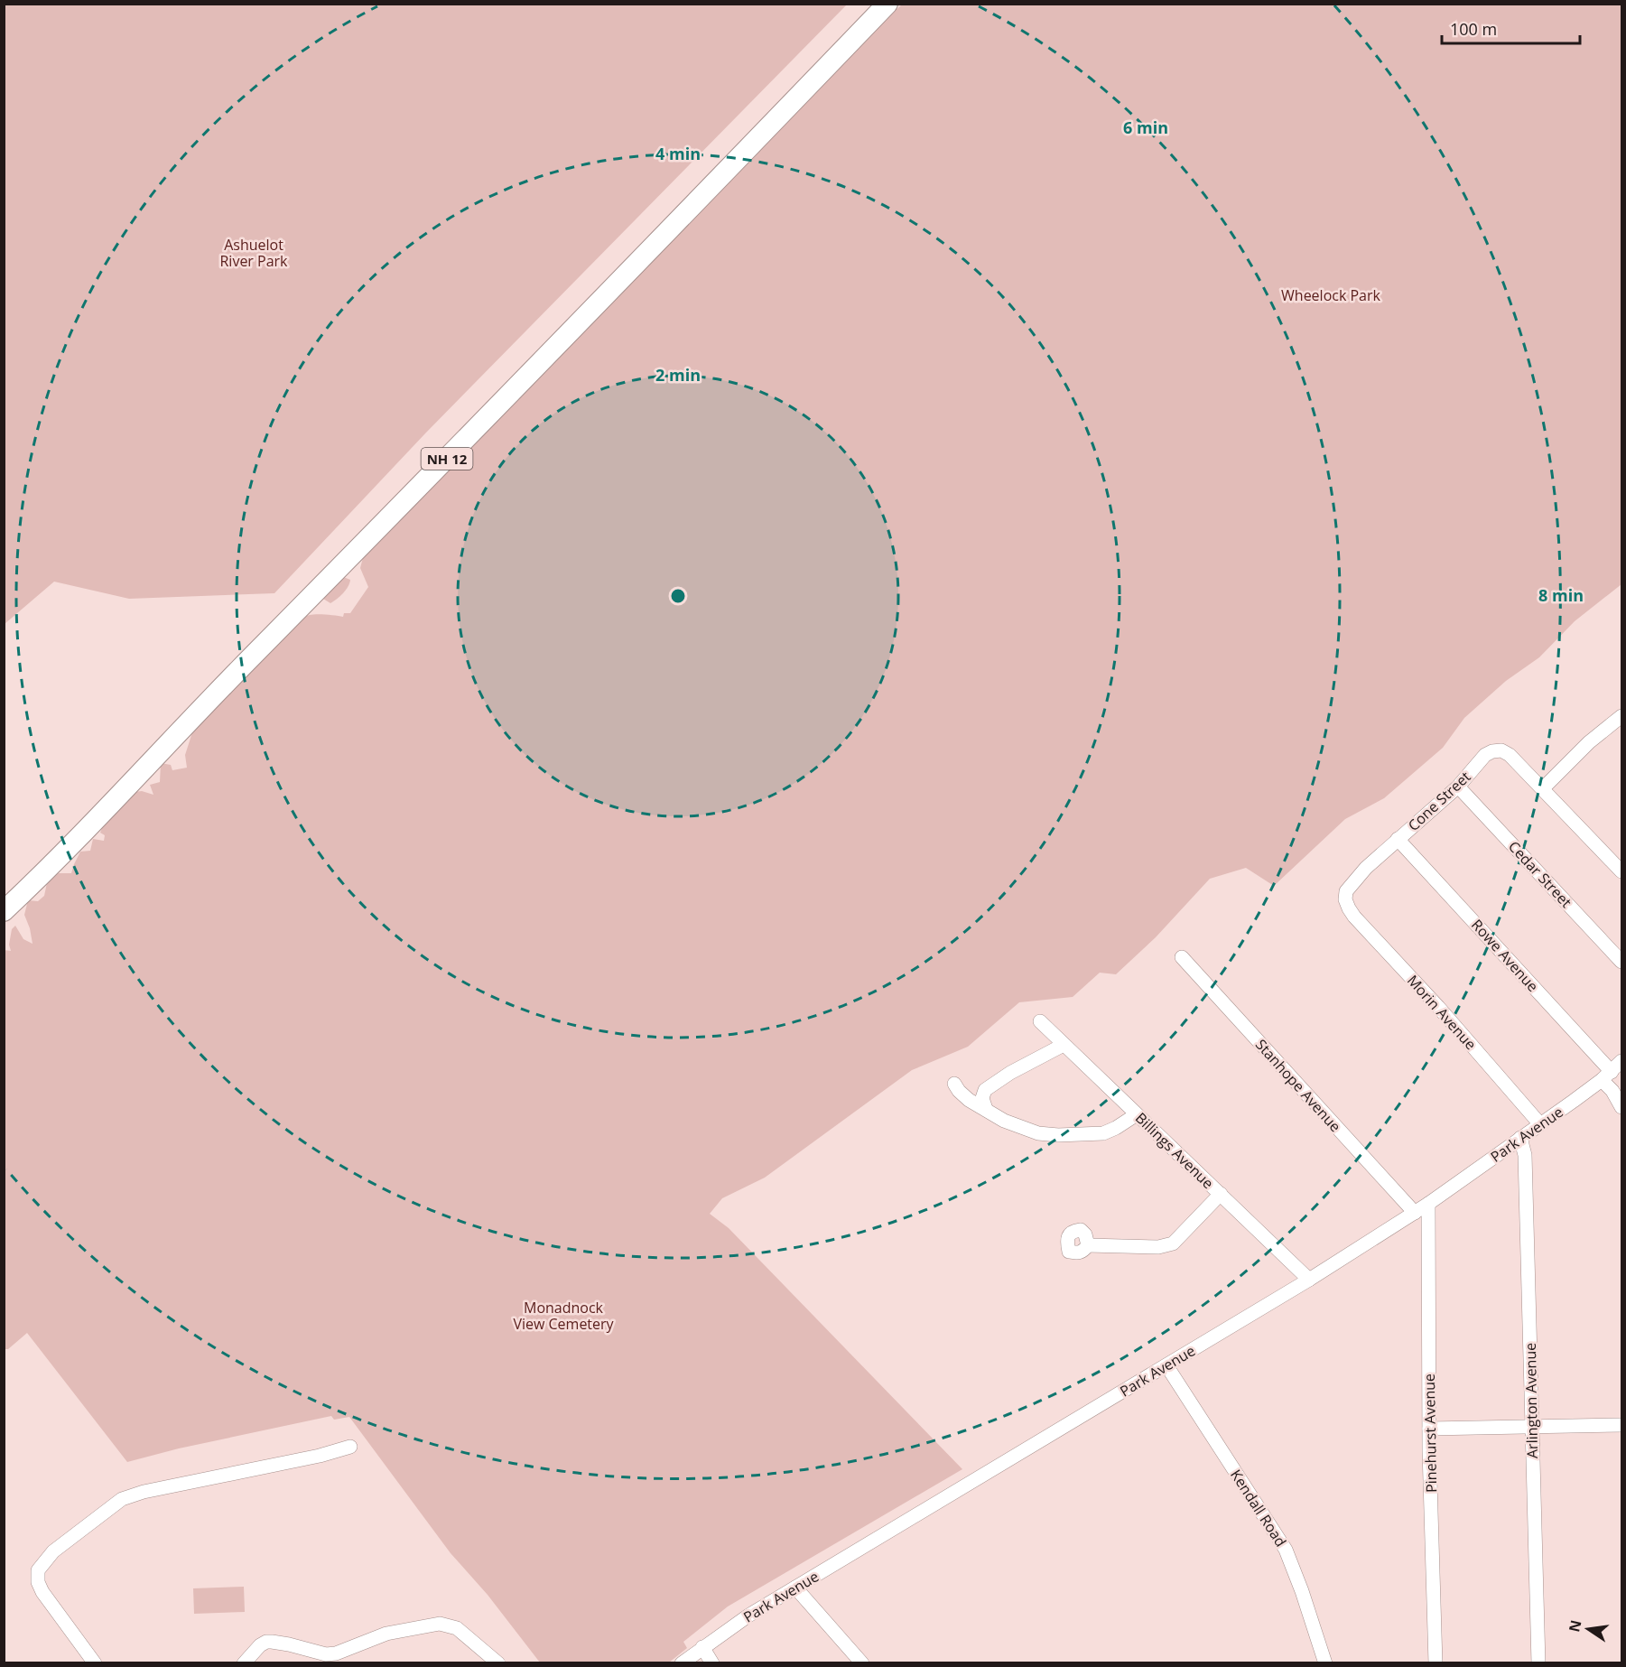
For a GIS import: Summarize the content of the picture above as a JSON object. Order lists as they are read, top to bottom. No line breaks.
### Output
{"streets":{"highway":["NH 12"],"street":["Cone Street","Cedar Street","Rowe Avenue","Morin Avenue","Stanhope Avenue","Park Avenue","Billings Avenue","Arlington Avenue","Pinehurst Avenue","Kendall Road"]},"crossings":[["Cone Street","Cedar Street"],["Cone Street","Rowe Avenue"],["Cone Street","Morin Avenue"],["Rowe Avenue","Park Avenue"],["Morin Avenue","Park Avenue"],["Stanhope Avenue","Park Avenue"],["Park Avenue","Billings Avenue"],["Park Avenue","Arlington Avenue"],["Park Avenue","Pinehurst Avenue"],["Park Avenue","Kendall Road"]],"parks":["Ashuelot River Park","Wheelock Park","Monadnock View Cemetery"],"scale_bar":"100 m","north":"left","rings":["6 min","4 min","2 min","8 min"]}
